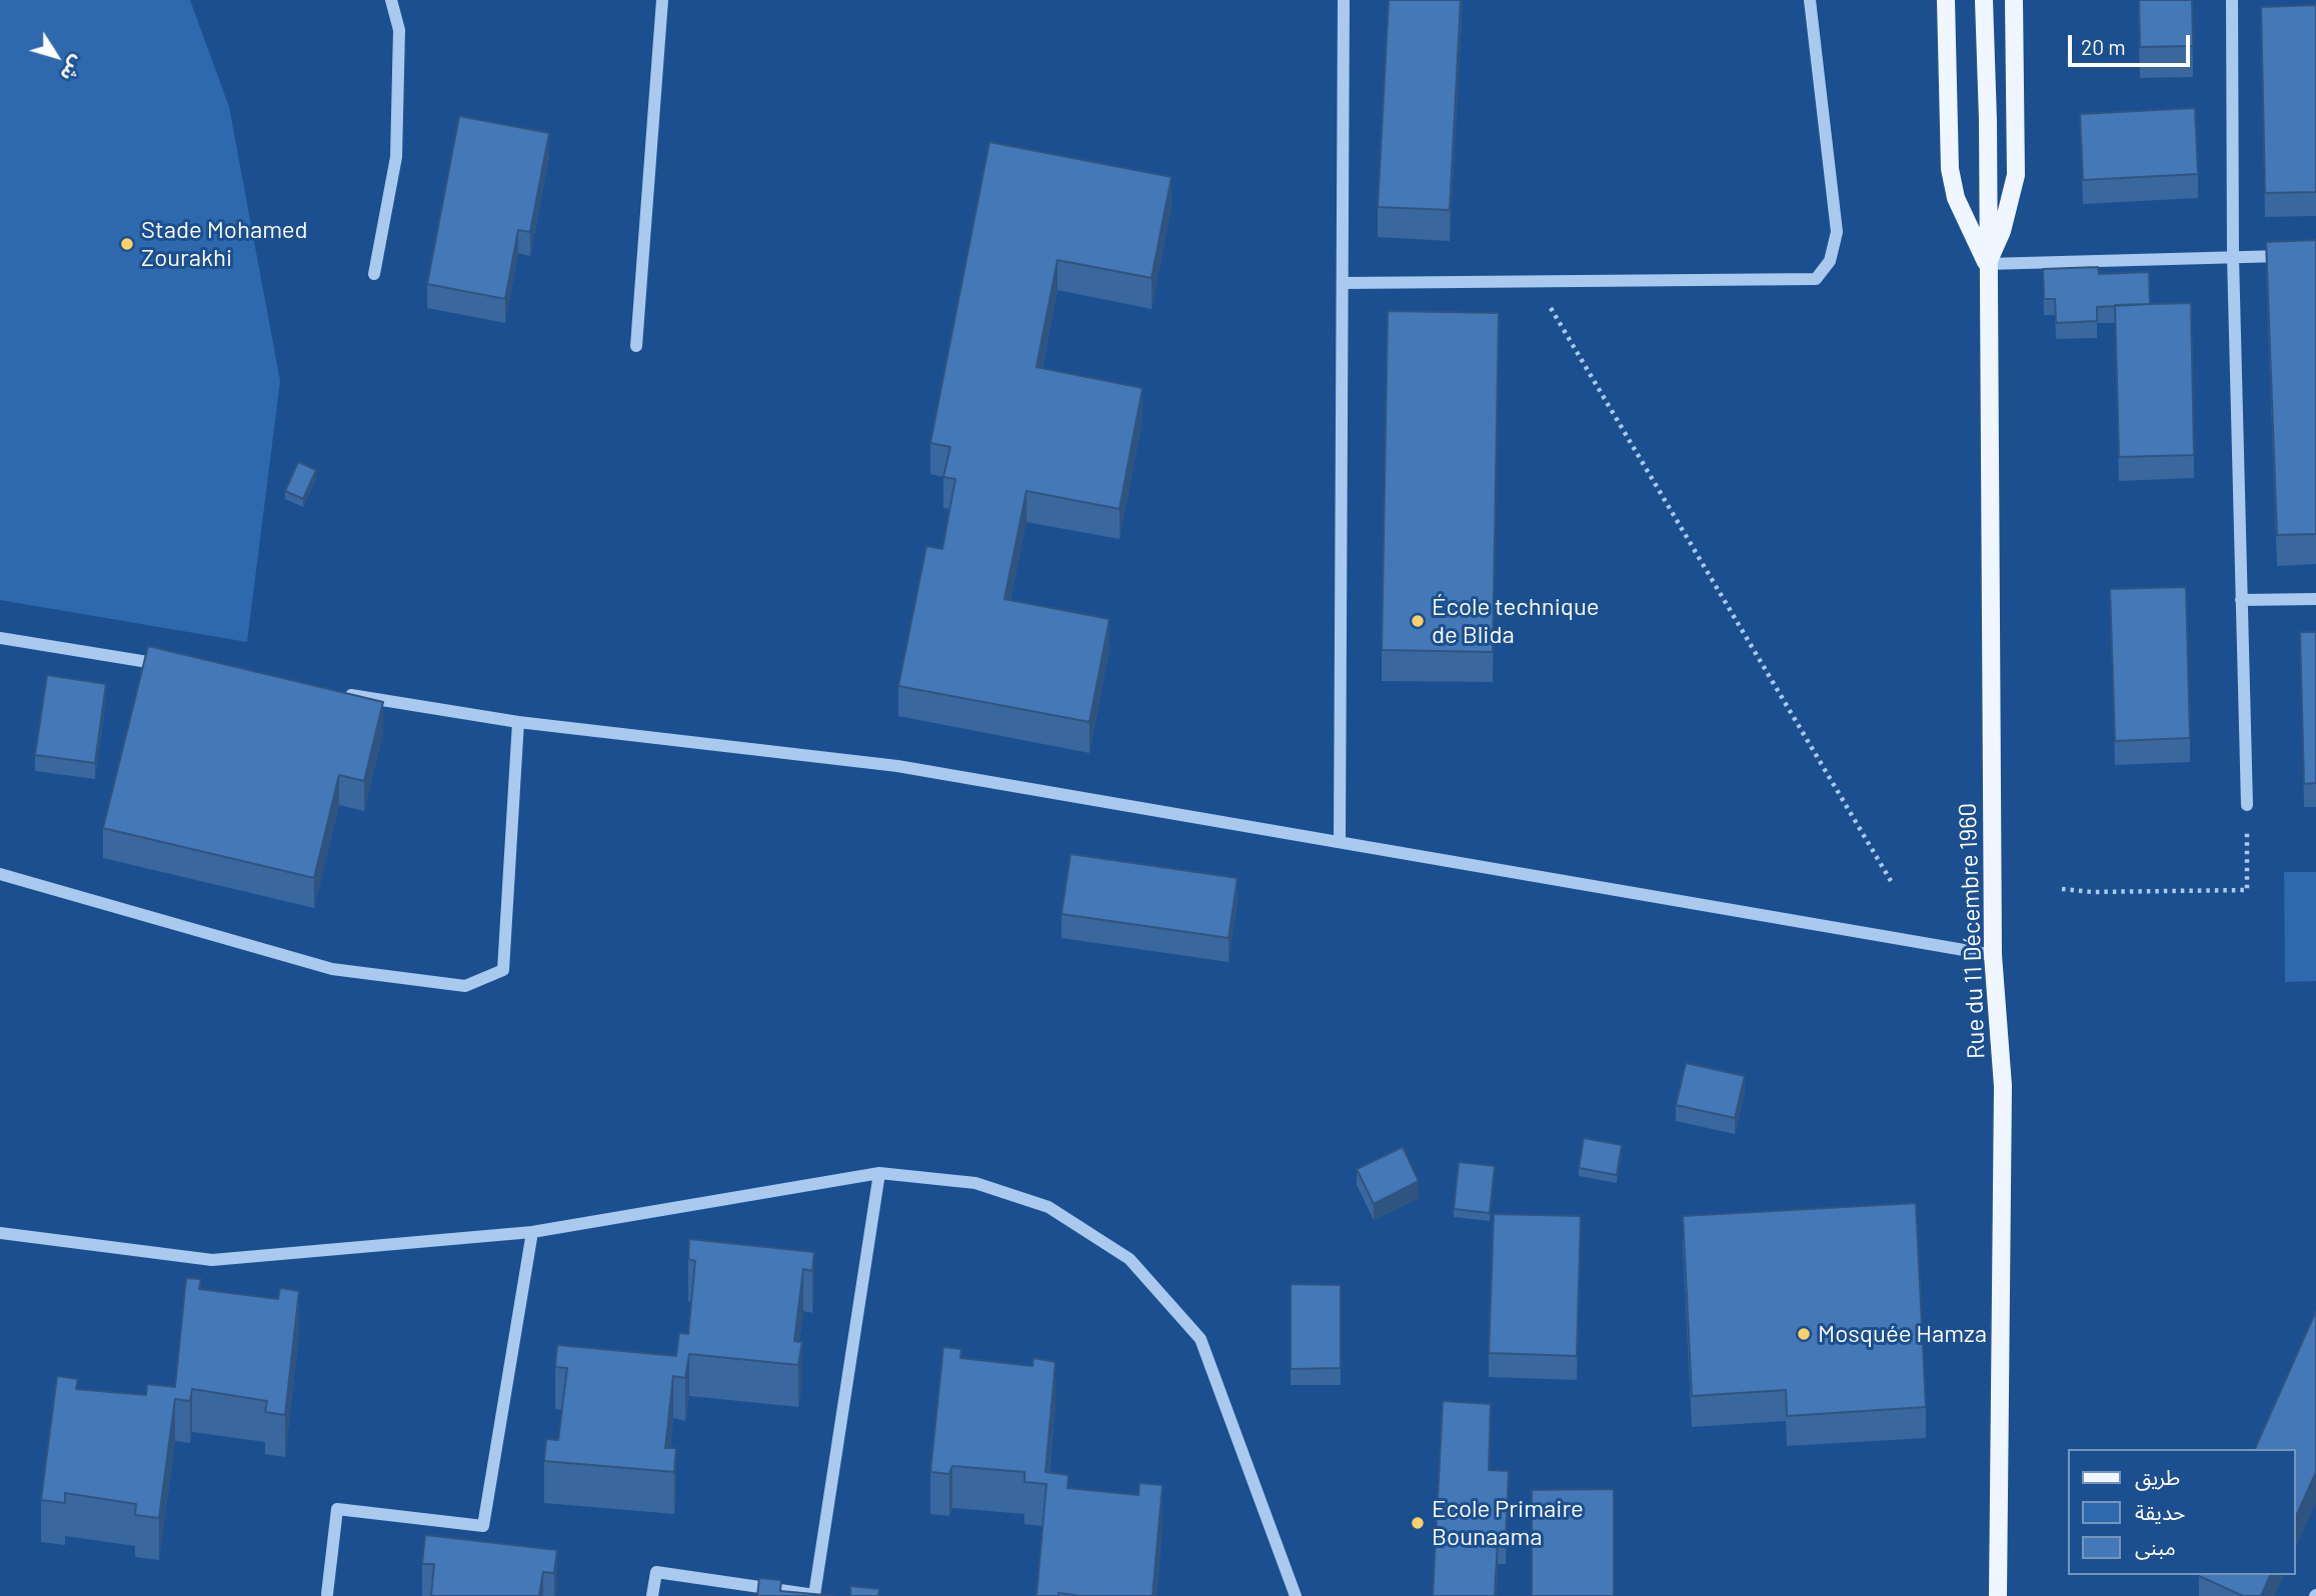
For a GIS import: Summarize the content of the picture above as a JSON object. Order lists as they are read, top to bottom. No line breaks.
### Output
{"streets":{"main road":["Rue du 11 Décembre 1960"]},"places":["Stade Mohamed Zourakhi","École technique de Blida","Mosquée Hamza","Ecole Primaire Bounaama"],"legend":["طريق","حديقة","مبنى"],"scale_bar":"20 m","north":"bottom right"}
